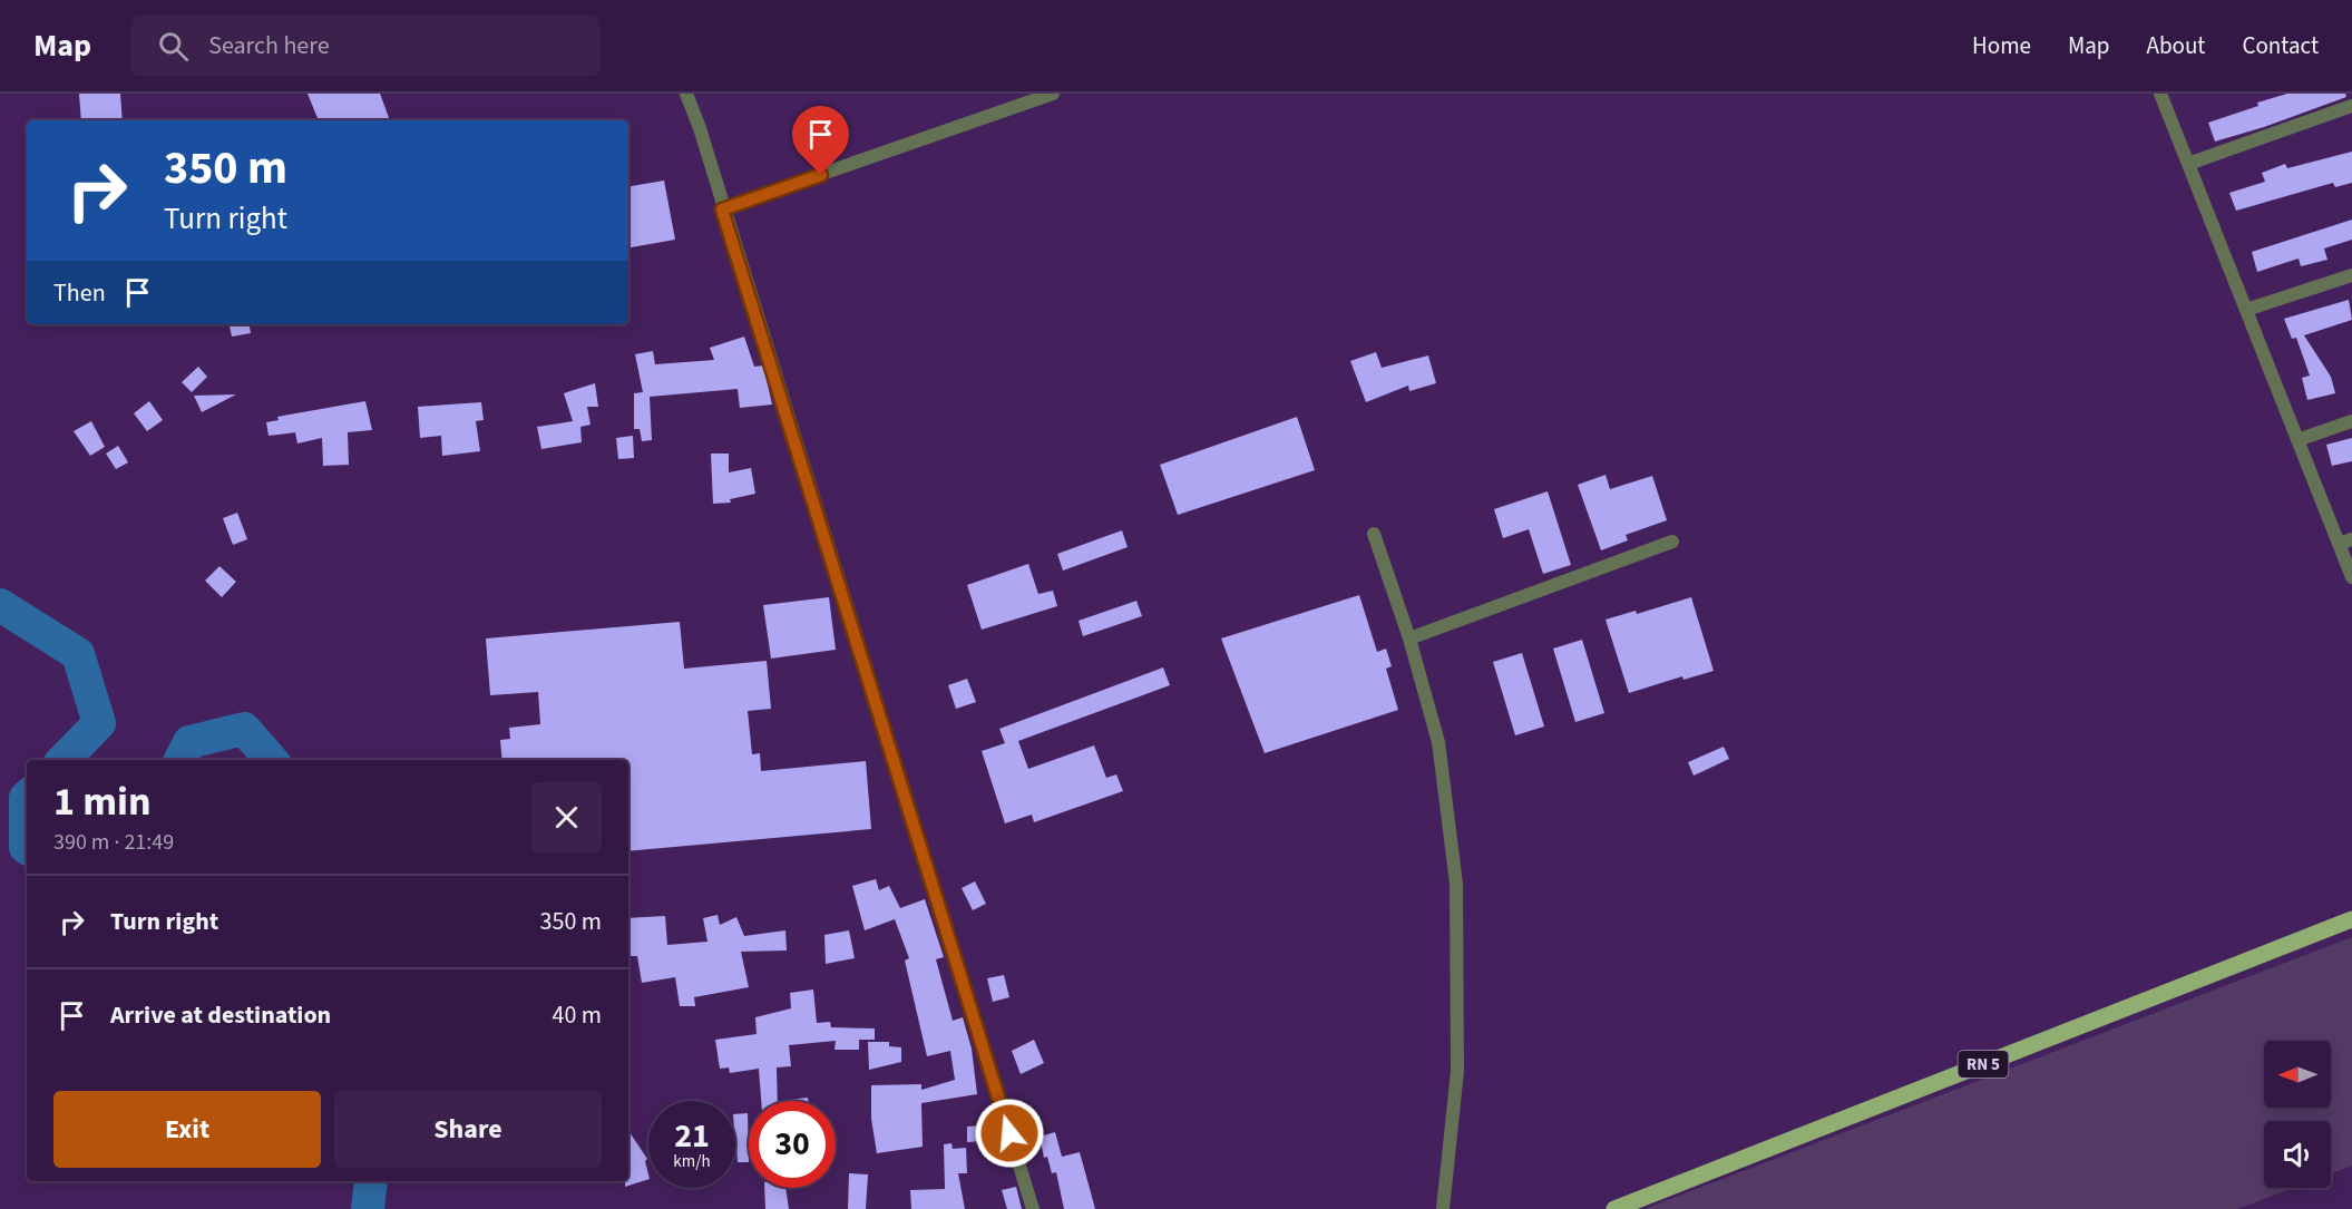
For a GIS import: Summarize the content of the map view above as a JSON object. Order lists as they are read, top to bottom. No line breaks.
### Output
{"streets":{"main road":["RN 5"]},"north":"left","page":{"header":"Map","search":"Search here","nav":["Home","Map","About","Contact"],"turn":["350 m","Turn right"],"then":"Then","heading":["1 min","390 m · 21:49"],"list":[{"name":"Turn right","value":"350 m"},{"name":"Arrive at destination","value":"40 m"}],"buttons":["Exit","Share"],"speed":"21 km/h","limit":"30"}}
